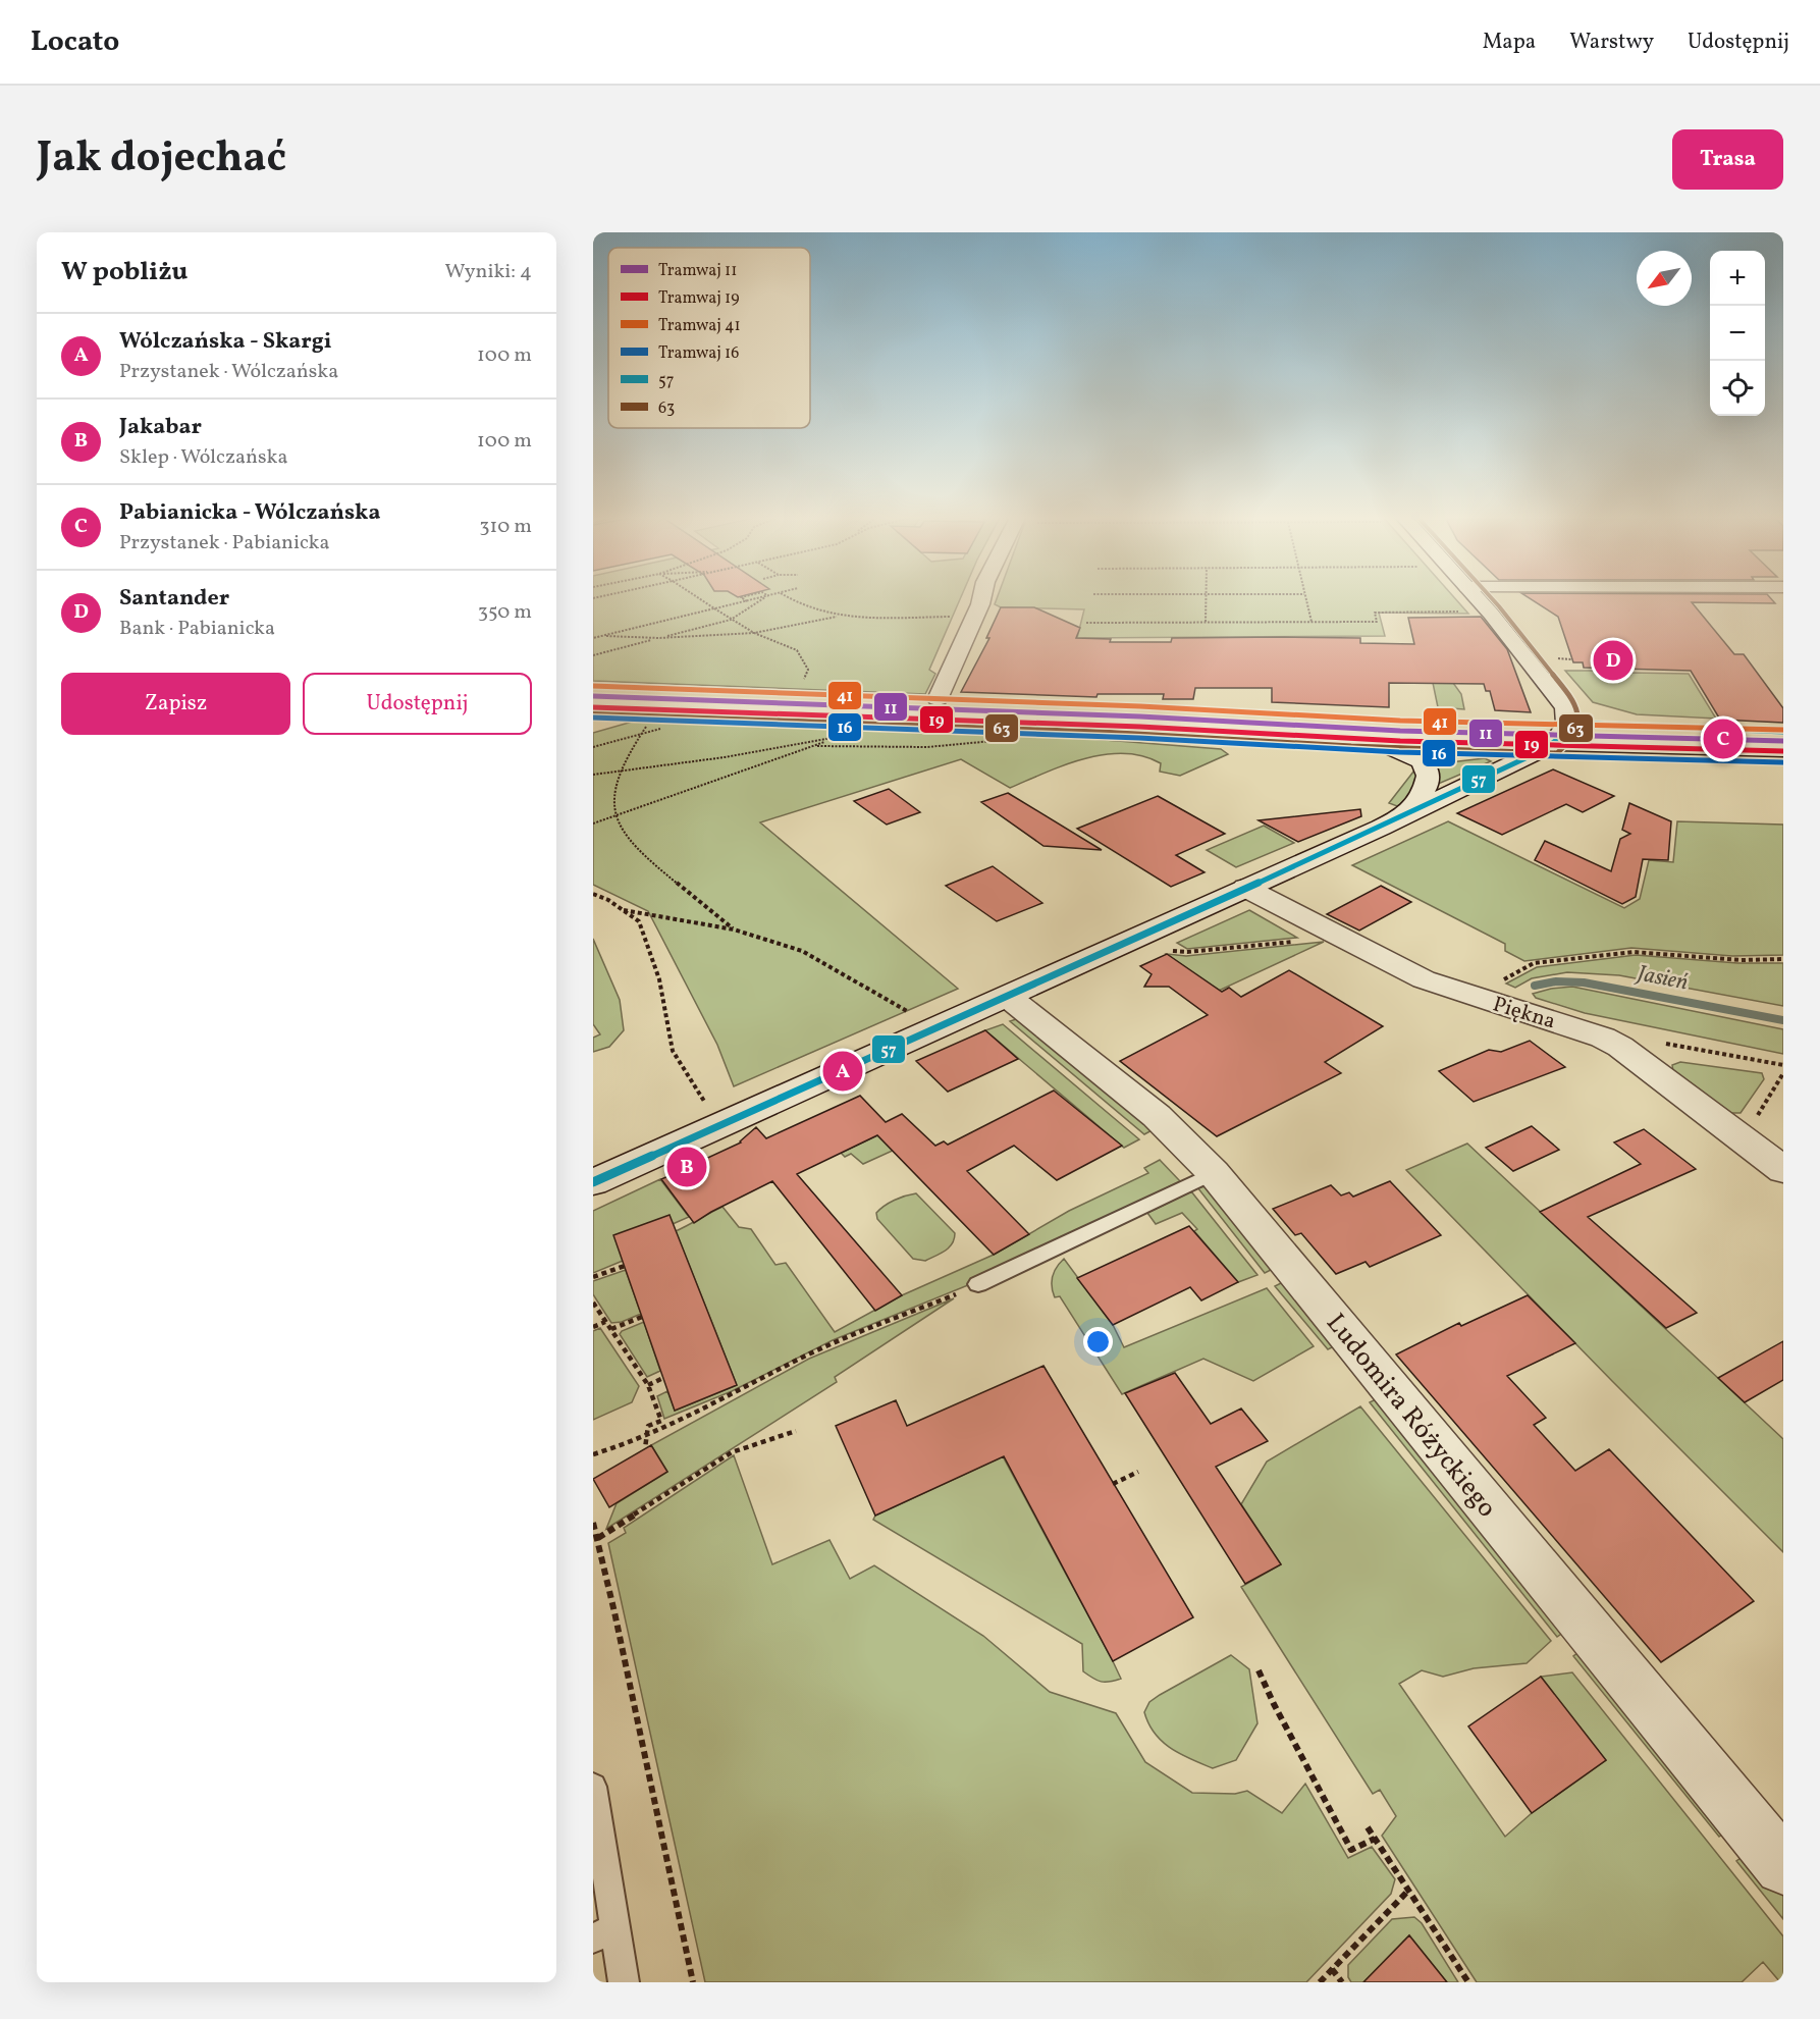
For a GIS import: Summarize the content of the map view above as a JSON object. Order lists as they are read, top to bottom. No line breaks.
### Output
{"streets":{"street":["Piękna","Ludomira Różyckiego"]},"water":["Jasień"],"lines":["transit line 63","tram line 41","tram line 11","tram line 19","tram line 16","transit line 57"],"legend":["Tramwaj 11","Tramwaj 19","Tramwaj 41","Tramwaj 16","57","63"],"north":"bottom left","page":{"header":"Locato","nav":["Mapa","Warstwy","Udostępnij"],"title":"Jak dojechać","buttons":["Trasa",["Zapisz","Udostępnij"]],"heading":["W pobliżu","Wyniki: 4"],"map_buttons":["+","−"],"list":[{"mark":"A","name":"Wólczańska - Skargi","note":"Przystanek · Wólczańska","value":"100 m"},{"mark":"B","name":"Jakabar","note":"Sklep · Wólczańska","value":"100 m"},{"mark":"C","name":"Pabianicka - Wólczańska","note":"Przystanek · Pabianicka","value":"310 m"},{"mark":"D","name":"Santander","note":"Bank · Pabianicka","value":"350 m"}],"pins":["D","C","A","B"]}}
